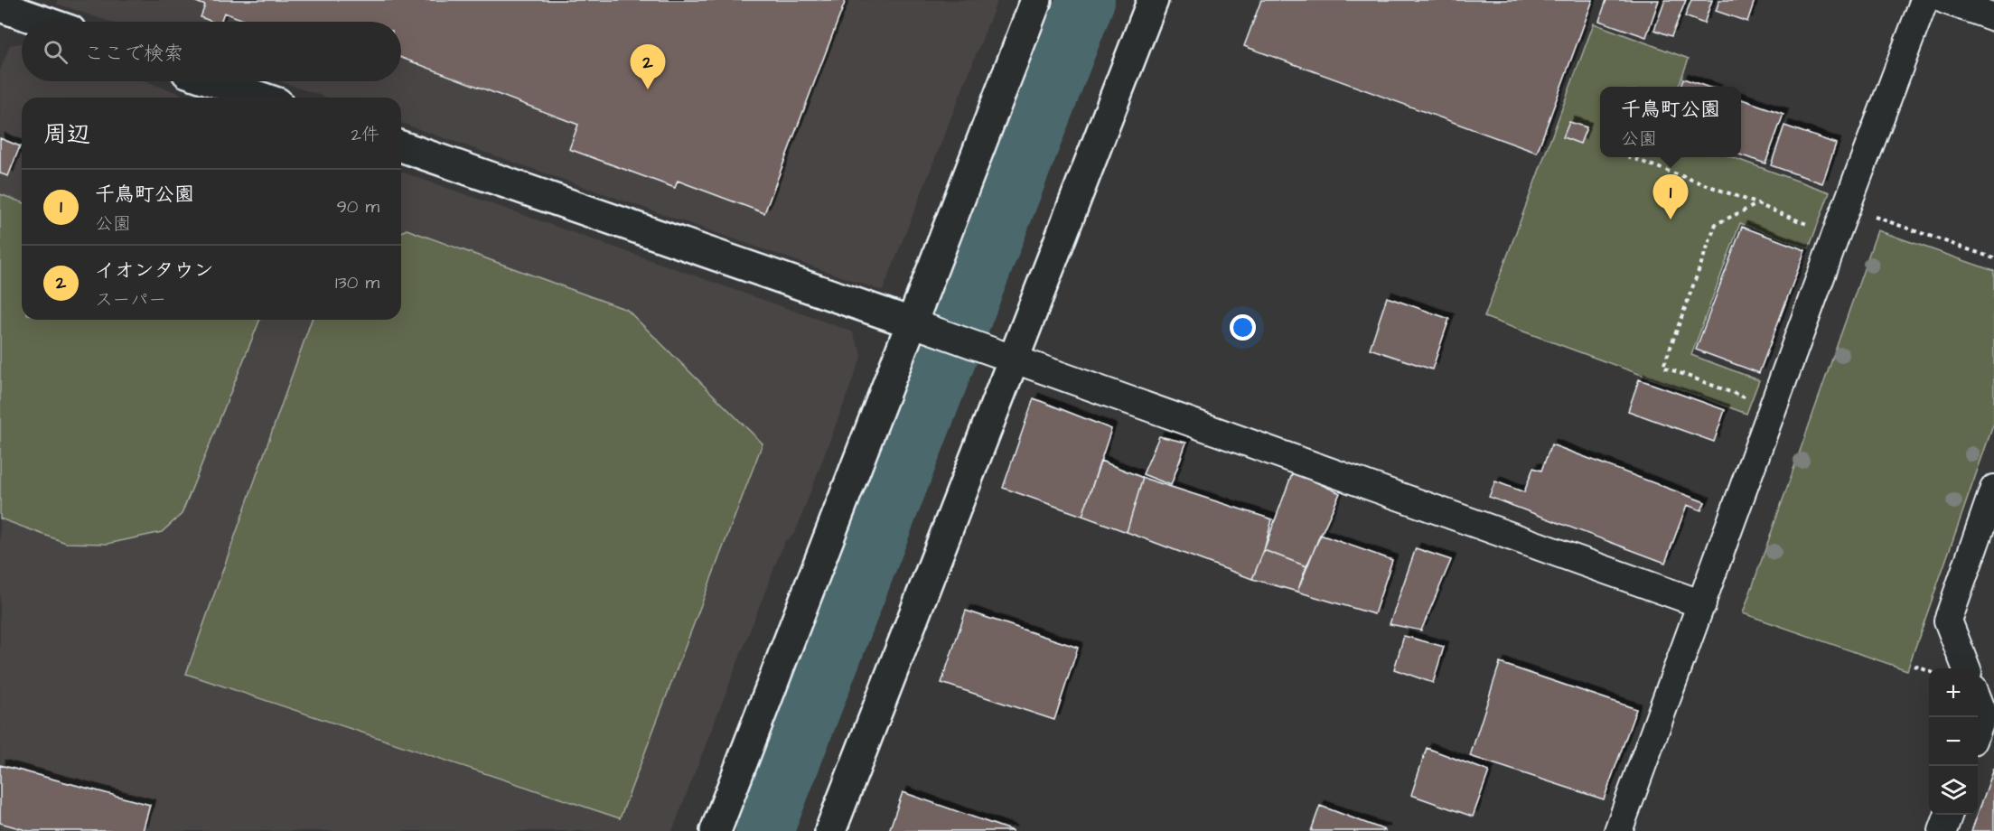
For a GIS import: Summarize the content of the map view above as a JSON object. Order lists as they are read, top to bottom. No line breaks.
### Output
{"page":{"search":"ここで検索","pins":["2","1"],"popup":["千鳥町公園","公園"],"heading":["周辺","2件"],"list":[{"mark":"1","name":"千鳥町公園","note":"公園","value":"90 m"},{"mark":"2","name":"イオンタウン","note":"スーパー","value":"130 m"}],"map_buttons":["+","−"]}}
